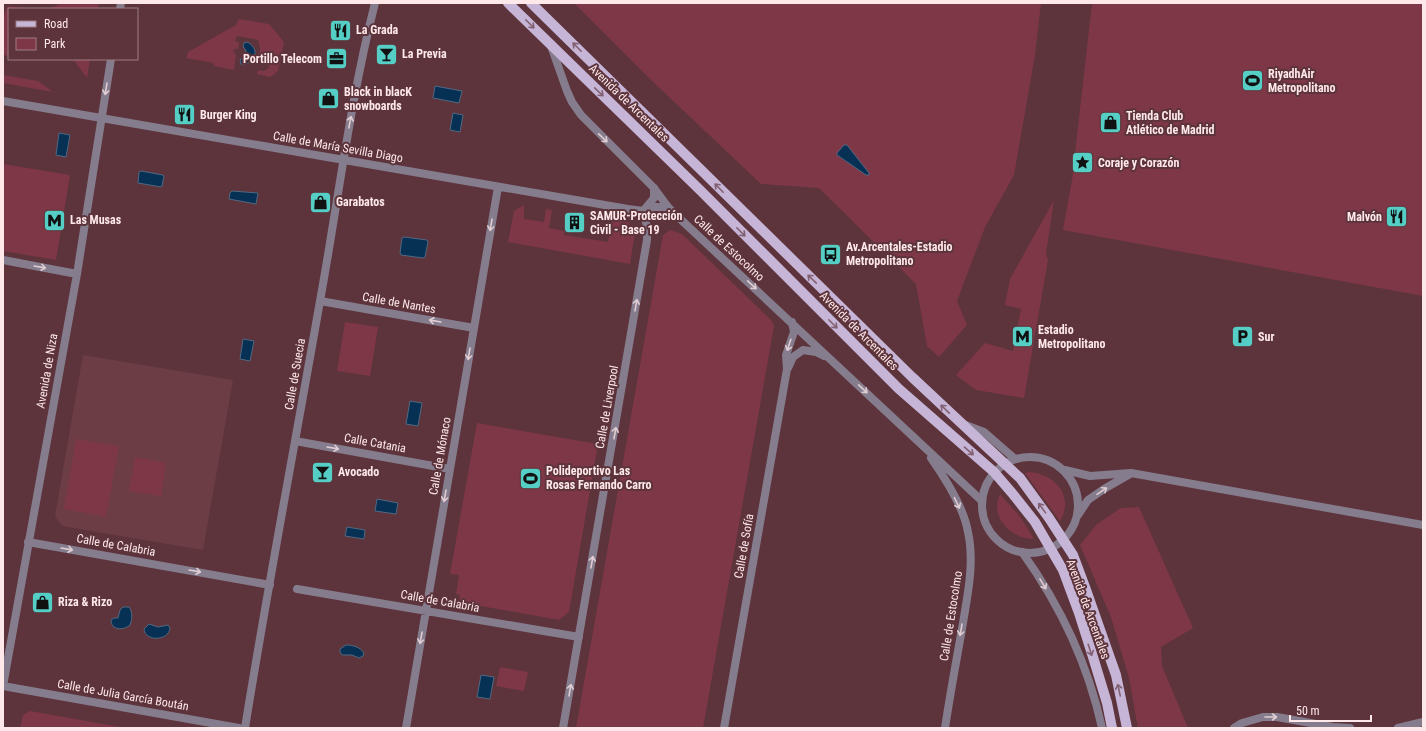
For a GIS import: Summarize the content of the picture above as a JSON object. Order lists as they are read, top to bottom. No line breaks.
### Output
{"streets":{"main road":["Avenida de Arcentales"],"street":["Calle de María Sevilla Diago","Calle de Estocolmo","Calle de Nantes","Avenida de Niza","Calle de Suecia","Calle de Liverpool","Calle Catania","Calle de Mónaco","Calle de Calabria","Calle de Sofía","Calle de Julia García Boután"]},"crossings":[["Avenida de Arcentales","Calle de Estocolmo"],["Calle de María Sevilla Diago","Calle de Estocolmo"],["Calle de María Sevilla Diago","Avenida de Niza"],["Calle de María Sevilla Diago","Calle de Suecia"],["Calle de María Sevilla Diago","Calle de Liverpool"],["Calle de María Sevilla Diago","Calle de Mónaco"],["Calle de Estocolmo","Calle de Sofía"],["Calle de Nantes","Calle de Suecia"],["Calle de Nantes","Calle de Mónaco"],["Avenida de Niza","Calle de Calabria"],["Avenida de Niza","Calle de Julia García Boután"],["Calle de Suecia","Calle Catania"],["Calle de Suecia","Calle de Calabria"],["Calle de Liverpool","Calle de Calabria"],["Calle Catania","Calle de Mónaco"],["Calle de Mónaco","Calle de Calabria"]],"one_way":["Calle de Estocolmo","Calle de Nantes","Calle de Liverpool","Calle Catania","Calle de Mónaco","Calle de Calabria"],"places":{"restaurant":["La Grada","Burger King","Malvón"],"bar":["La Previa","Avocado"],"office":["Portillo Telecom"],"sports":["RiyadhAir Metropolitano","Polideportivo Las Rosas Fernando Carro"],"shop":["Black in blacK snowboards","Tienda Club Atlético de Madrid","Garabatos","Riza & Rizo"],"place":["Coraje y Corazón"],"metro station":["Las Musas","Estadio Metropolitano"],"building":["SAMUR-Protección Civil - Base 19"],"bus stop":["Av.Arcentales-Estadio Metropolitano"],"parking":["Sur"]},"legend":["Road","Park"],"scale_bar":"50 m"}
